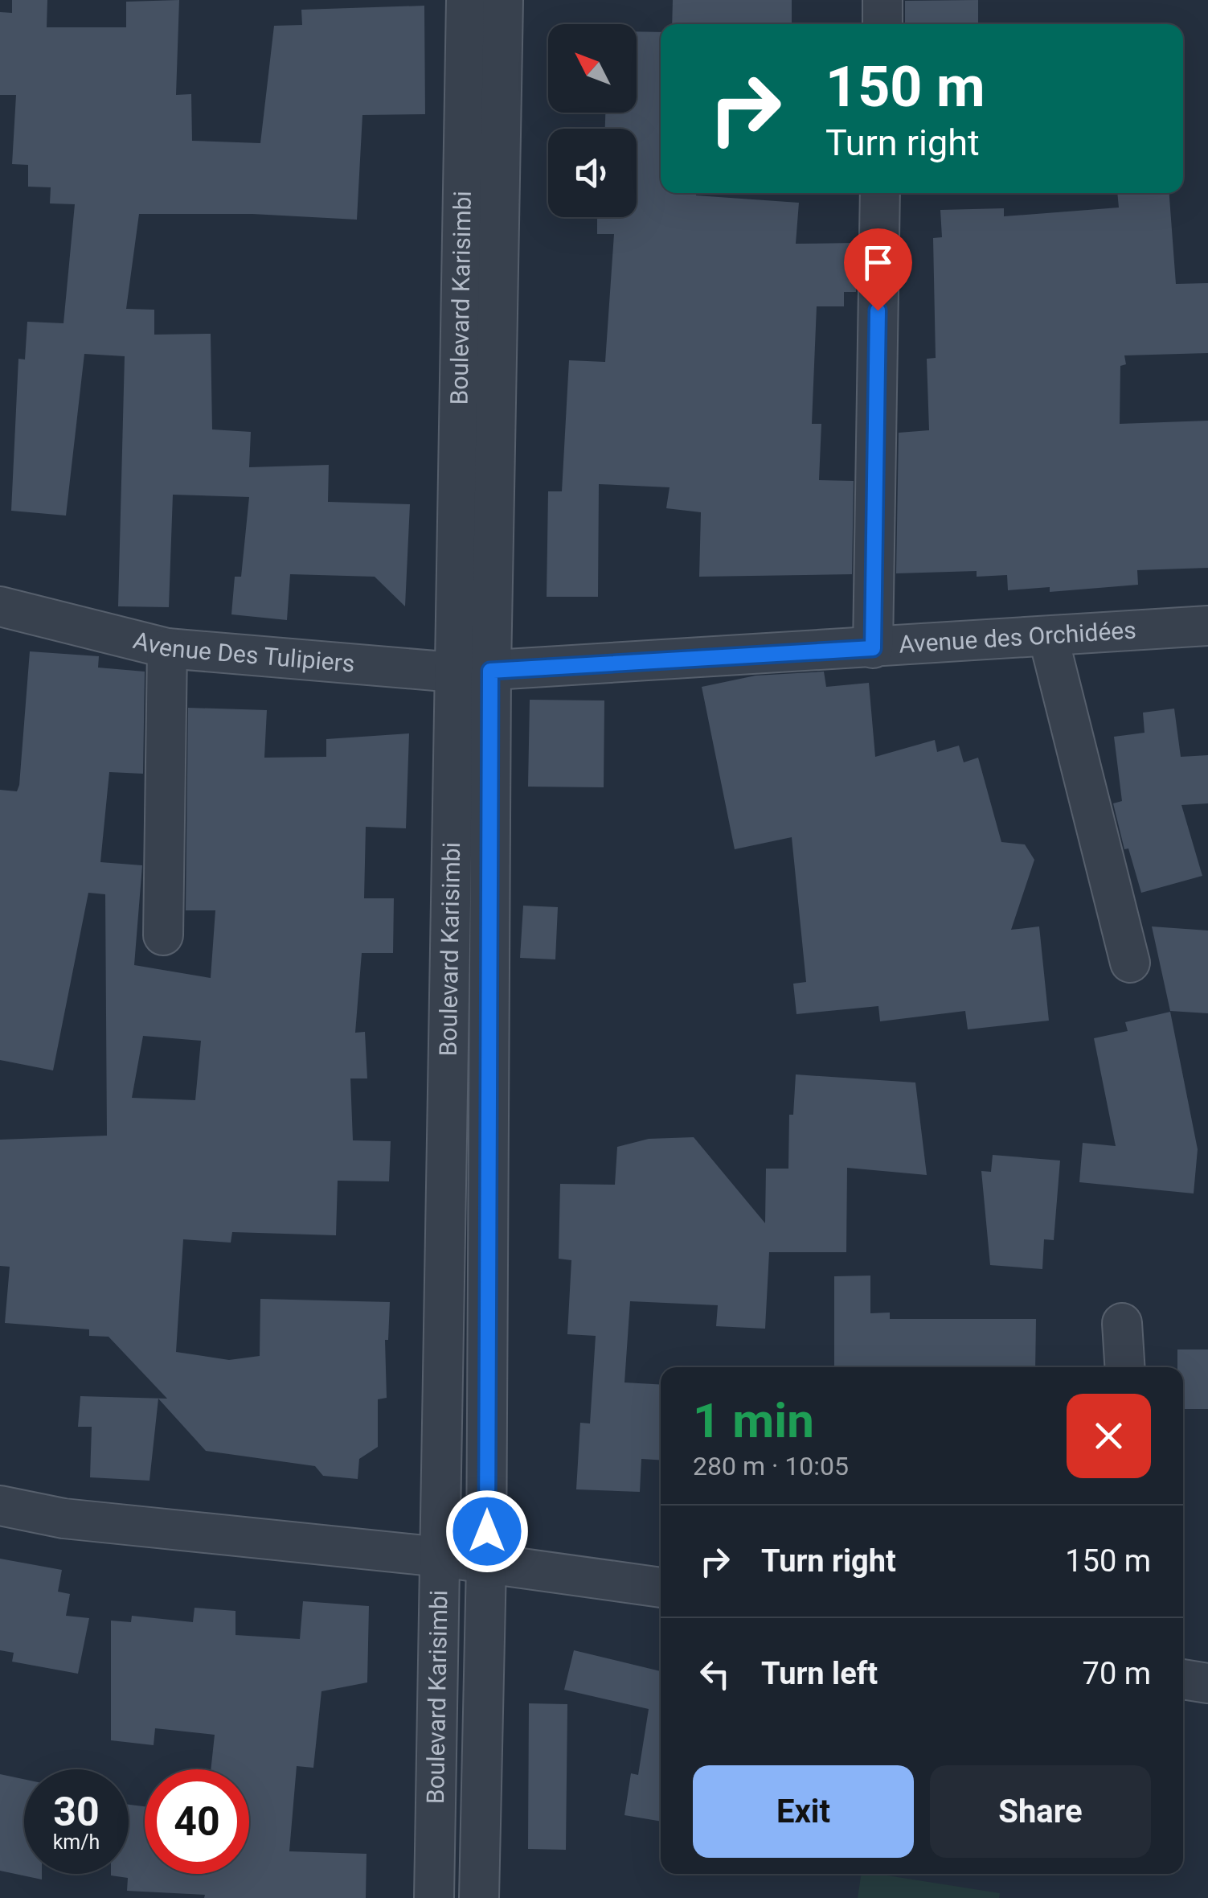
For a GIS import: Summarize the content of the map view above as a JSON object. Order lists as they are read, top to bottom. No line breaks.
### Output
{"streets":{"street":["Boulevard Karisimbi","Avenue des Orchidées","Avenue Des Tulipiers"]},"crossings":[["Boulevard Karisimbi","Avenue des Orchidées"],["Boulevard Karisimbi","Avenue Des Tulipiers"],["Avenue des Orchidées","Avenue Des Tulipiers"]],"north":"top left","page":{"turn":["150 m","Turn right"],"heading":["1 min","280 m · 10:05"],"list":[{"name":"Turn right","value":"150 m"},{"name":"Turn left","value":"70 m"}],"buttons":["Exit","Share"],"speed":"30 km/h","limit":"40"}}
